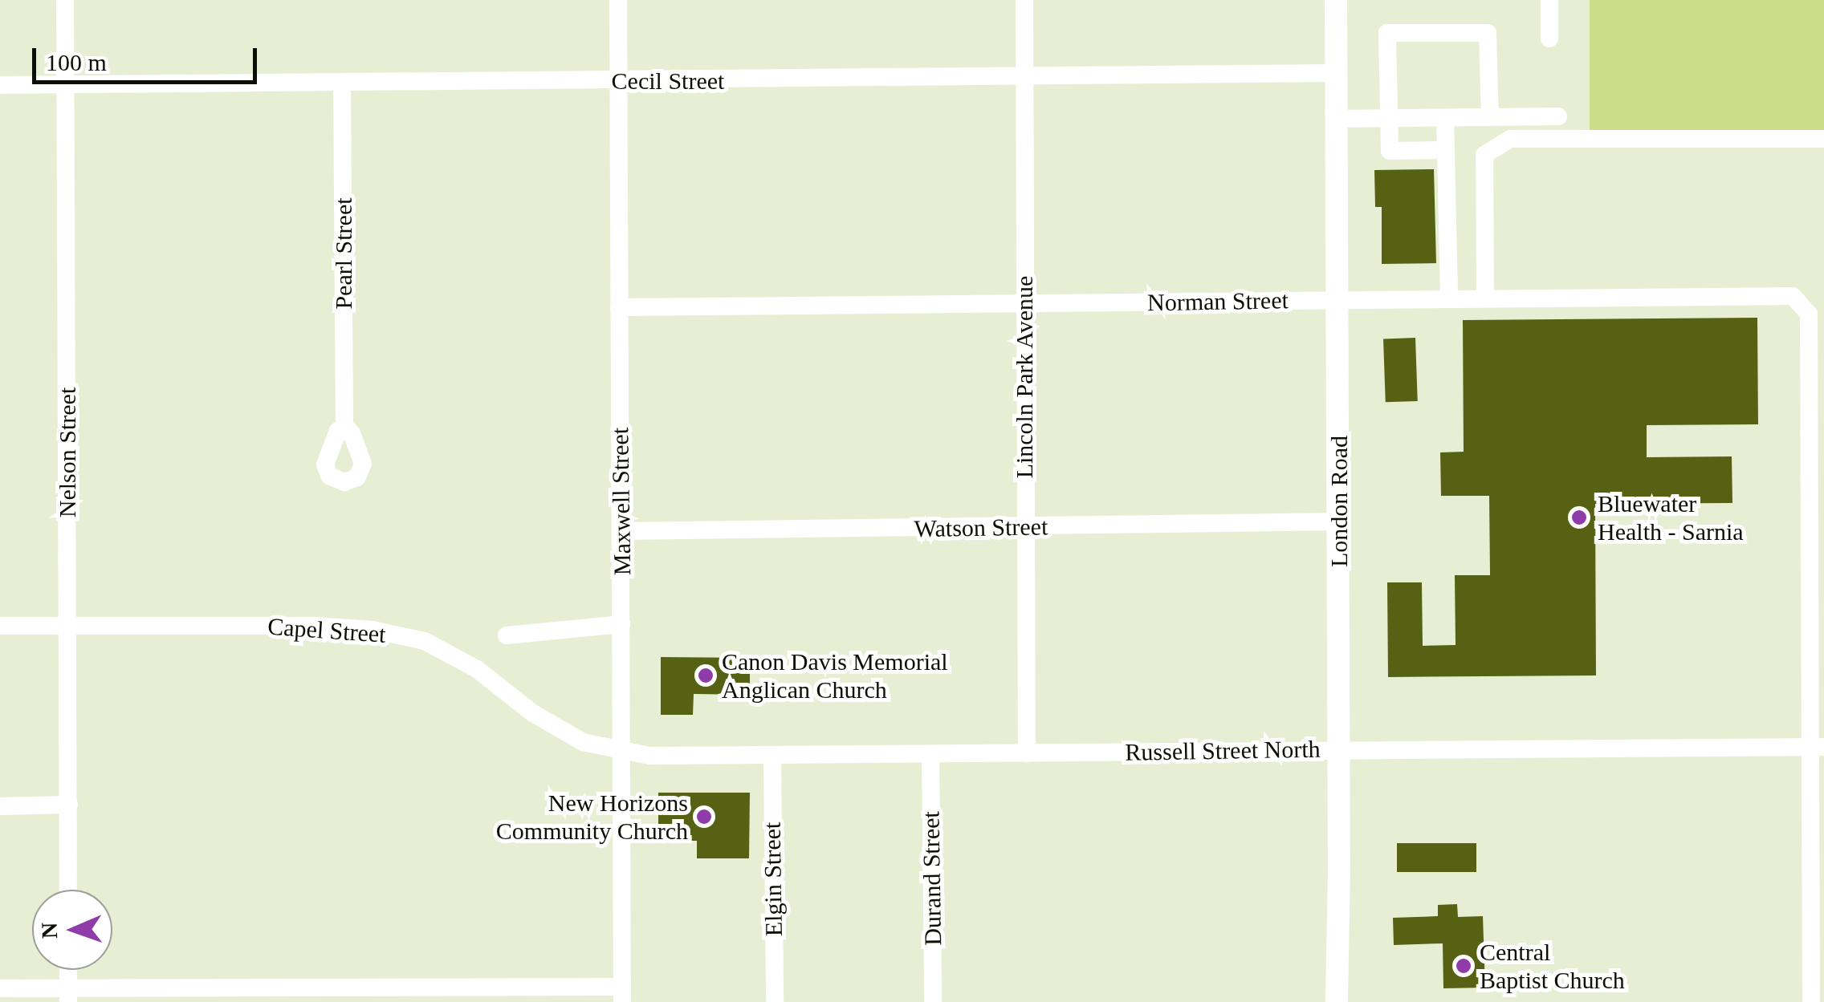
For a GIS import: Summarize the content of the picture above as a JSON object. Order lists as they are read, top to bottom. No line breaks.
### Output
{"streets":{"main road":["London Road"],"street":["Cecil Street","Pearl Street","Norman Street","Lincoln Park Avenue","Nelson Street","Maxwell Street","Watson Street","Capel Street","Russell Street North","Durand Street","Elgin Street"]},"crossings":[["Cecil Street","Pearl Street"],["Cecil Street","Lincoln Park Avenue"],["Cecil Street","Nelson Street"],["Cecil Street","Maxwell Street"],["Cecil Street","London Road"],["Norman Street","Lincoln Park Avenue"],["Norman Street","Maxwell Street"],["Norman Street","London Road"],["Lincoln Park Avenue","Watson Street"],["Lincoln Park Avenue","Russell Street North"],["Nelson Street","Capel Street"],["Maxwell Street","Watson Street"],["Maxwell Street","Capel Street"],["Maxwell Street","Russell Street North"],["London Road","Watson Street"],["London Road","Russell Street North"],["Capel Street","Russell Street North"],["Russell Street North","Durand Street"],["Russell Street North","Elgin Street"]],"places":["Bluewater Health - Sarnia","Canon Davis Memorial Anglican Church","New Horizons Community Church","Central Baptist Church"],"scale_bar":"100 m","north":"left"}
